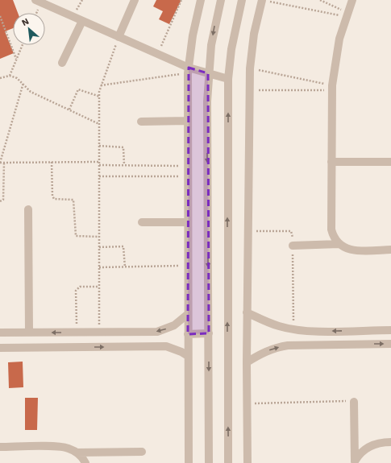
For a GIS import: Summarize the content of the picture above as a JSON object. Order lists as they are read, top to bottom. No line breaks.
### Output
{"north":"top left"}
